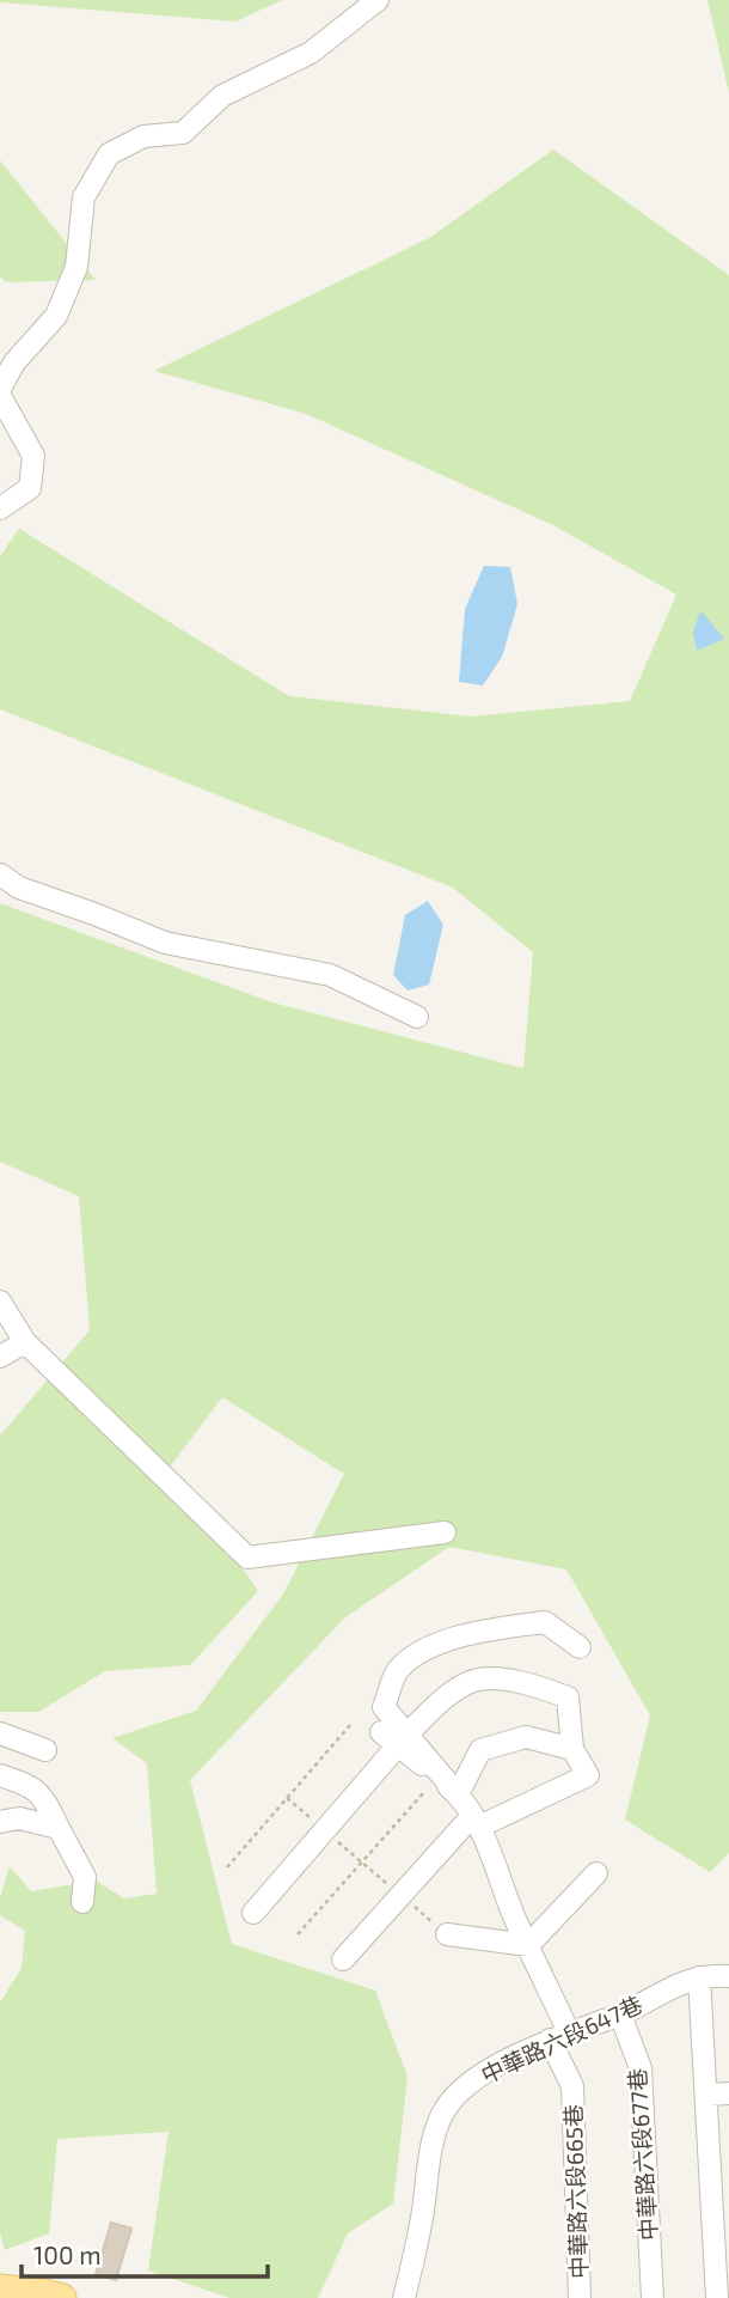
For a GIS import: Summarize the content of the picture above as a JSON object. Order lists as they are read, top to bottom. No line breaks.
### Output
{"streets":{"street":["中華路六段647巷","中華路六段677巷","中華路六段665巷"]},"crossings":[["中華路六段647巷","中華路六段677巷"],["中華路六段647巷","中華路六段665巷"]],"scale_bar":"100 m"}
